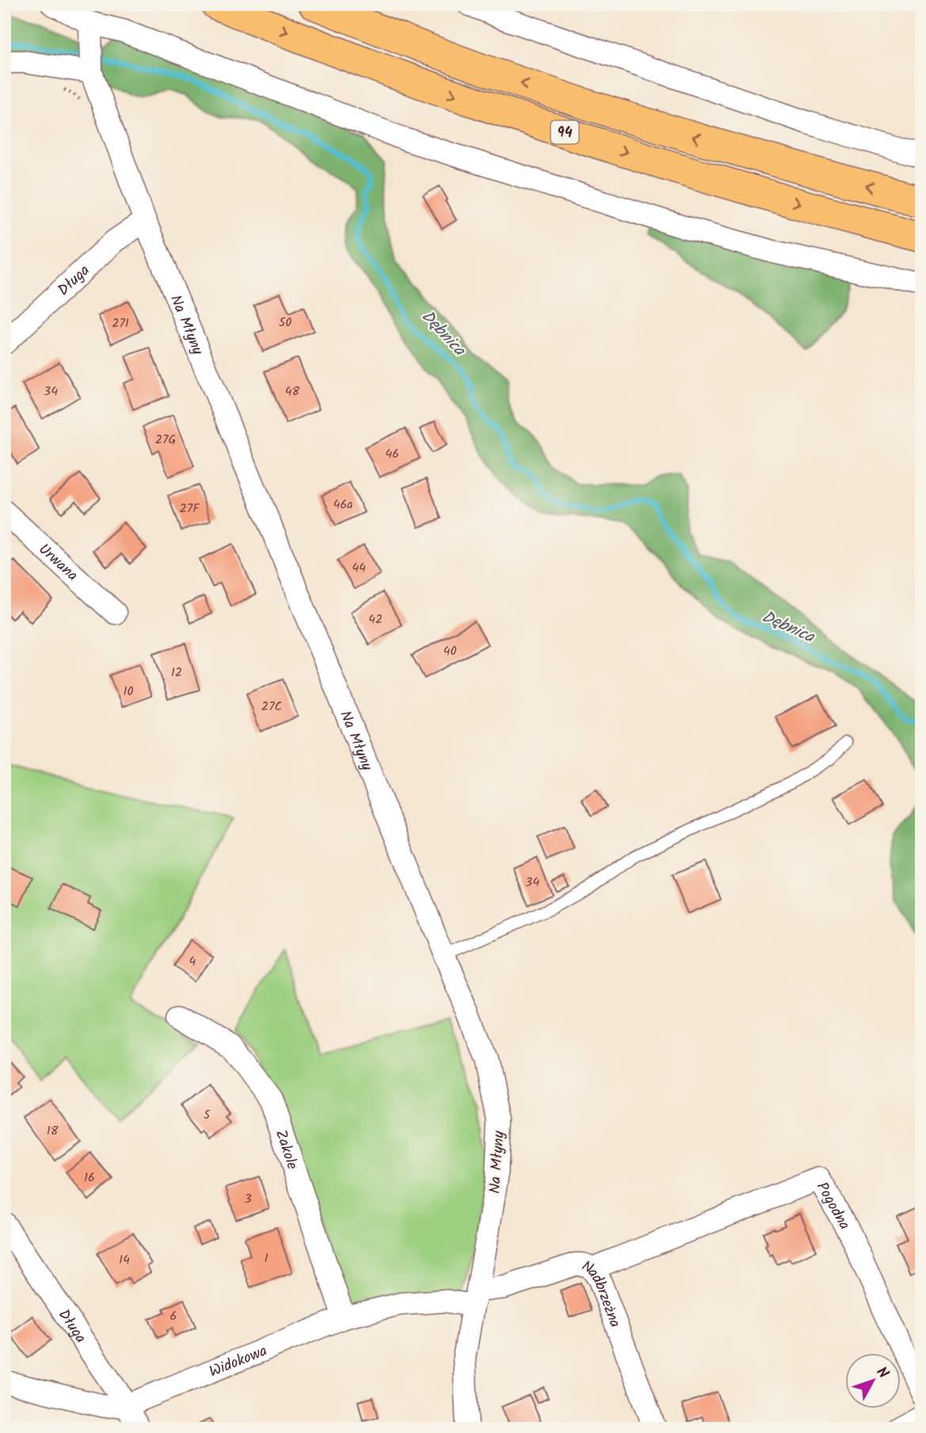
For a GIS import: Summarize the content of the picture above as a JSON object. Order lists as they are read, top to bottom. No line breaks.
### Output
{"streets":{"main road":["94"],"street":["Długa","Na Młyny","Urwana","Zakole","Pogodna","Nadbrzeżna","Widokowa"]},"crossings":[["Długa","Na Młyny"],["Długa","Widokowa"],["Na Młyny","Nadbrzeżna"],["Na Młyny","Widokowa"],["Zakole","Widokowa"],["Pogodna","Nadbrzeżna"],["Nadbrzeżna","Widokowa"]],"water":["Dębnica"],"house_numbers":["50","27I","34","48","27G","46","46a","27F","44","42","40","12","10","27C","34","4","5","18","16","3","1","14","6"],"north":"top right"}
